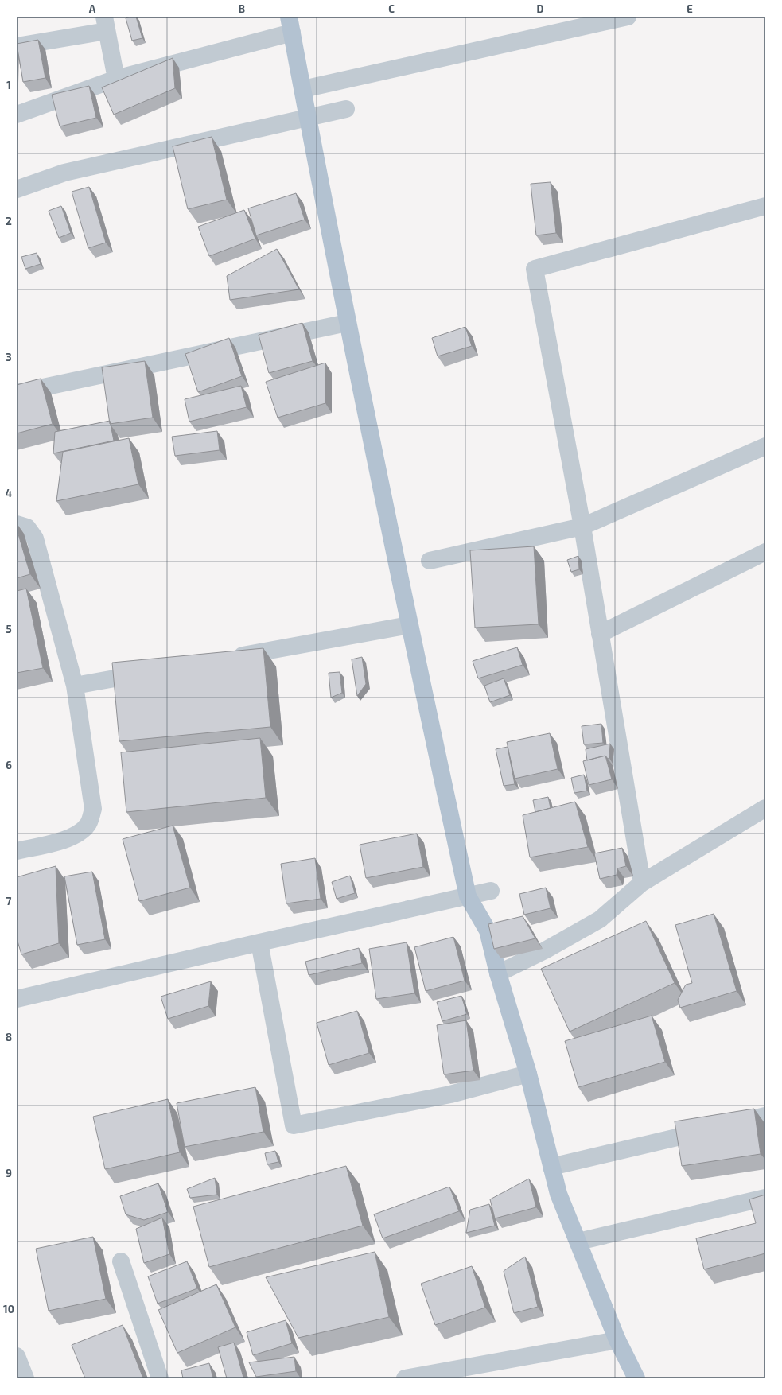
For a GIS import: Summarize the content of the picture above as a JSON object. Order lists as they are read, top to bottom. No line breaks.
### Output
{"grid":{"columns":["A","B","C","D","E"],"rows":["1","2","3","4","5","6","7","8","9","10"]}}
